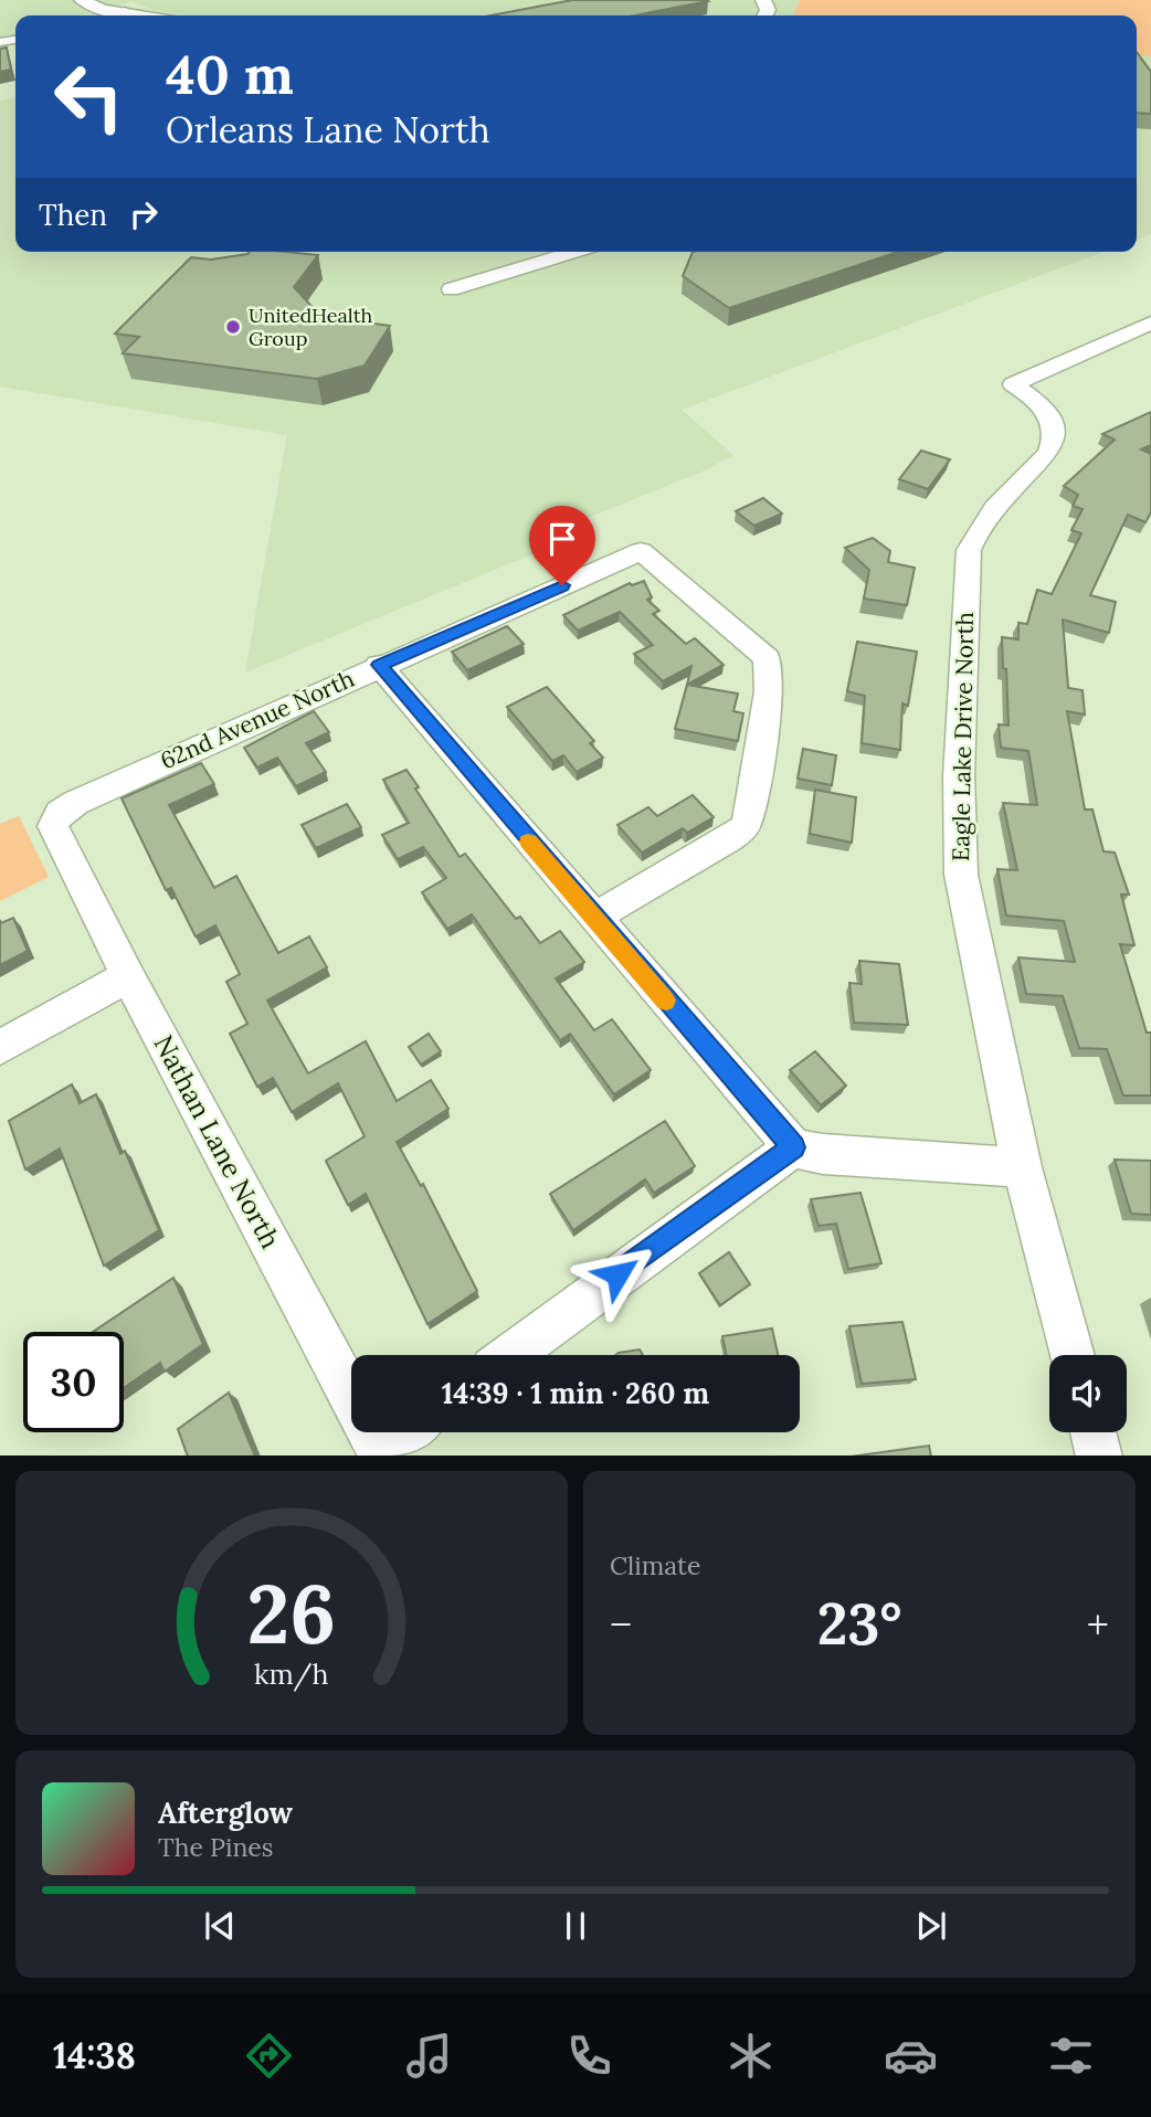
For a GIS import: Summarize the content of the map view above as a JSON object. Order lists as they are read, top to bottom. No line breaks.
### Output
{"streets":{"street":["62nd Avenue North","Eagle Lake Drive North","Nathan Lane North"]},"crossings":[["62nd Avenue North","Nathan Lane North"]],"places":["UnitedHealth Group"],"page":{"turn":["40 m","Orleans Lane North"],"then":"Then","limit":"30","trip":"14:39 · 1 min · 260 m","tile":"Climate","heat":["−","23°","+"],"song":["Afterglow","The Pines"],"tabs":"14:38","gauge":["26","km/h"]}}
